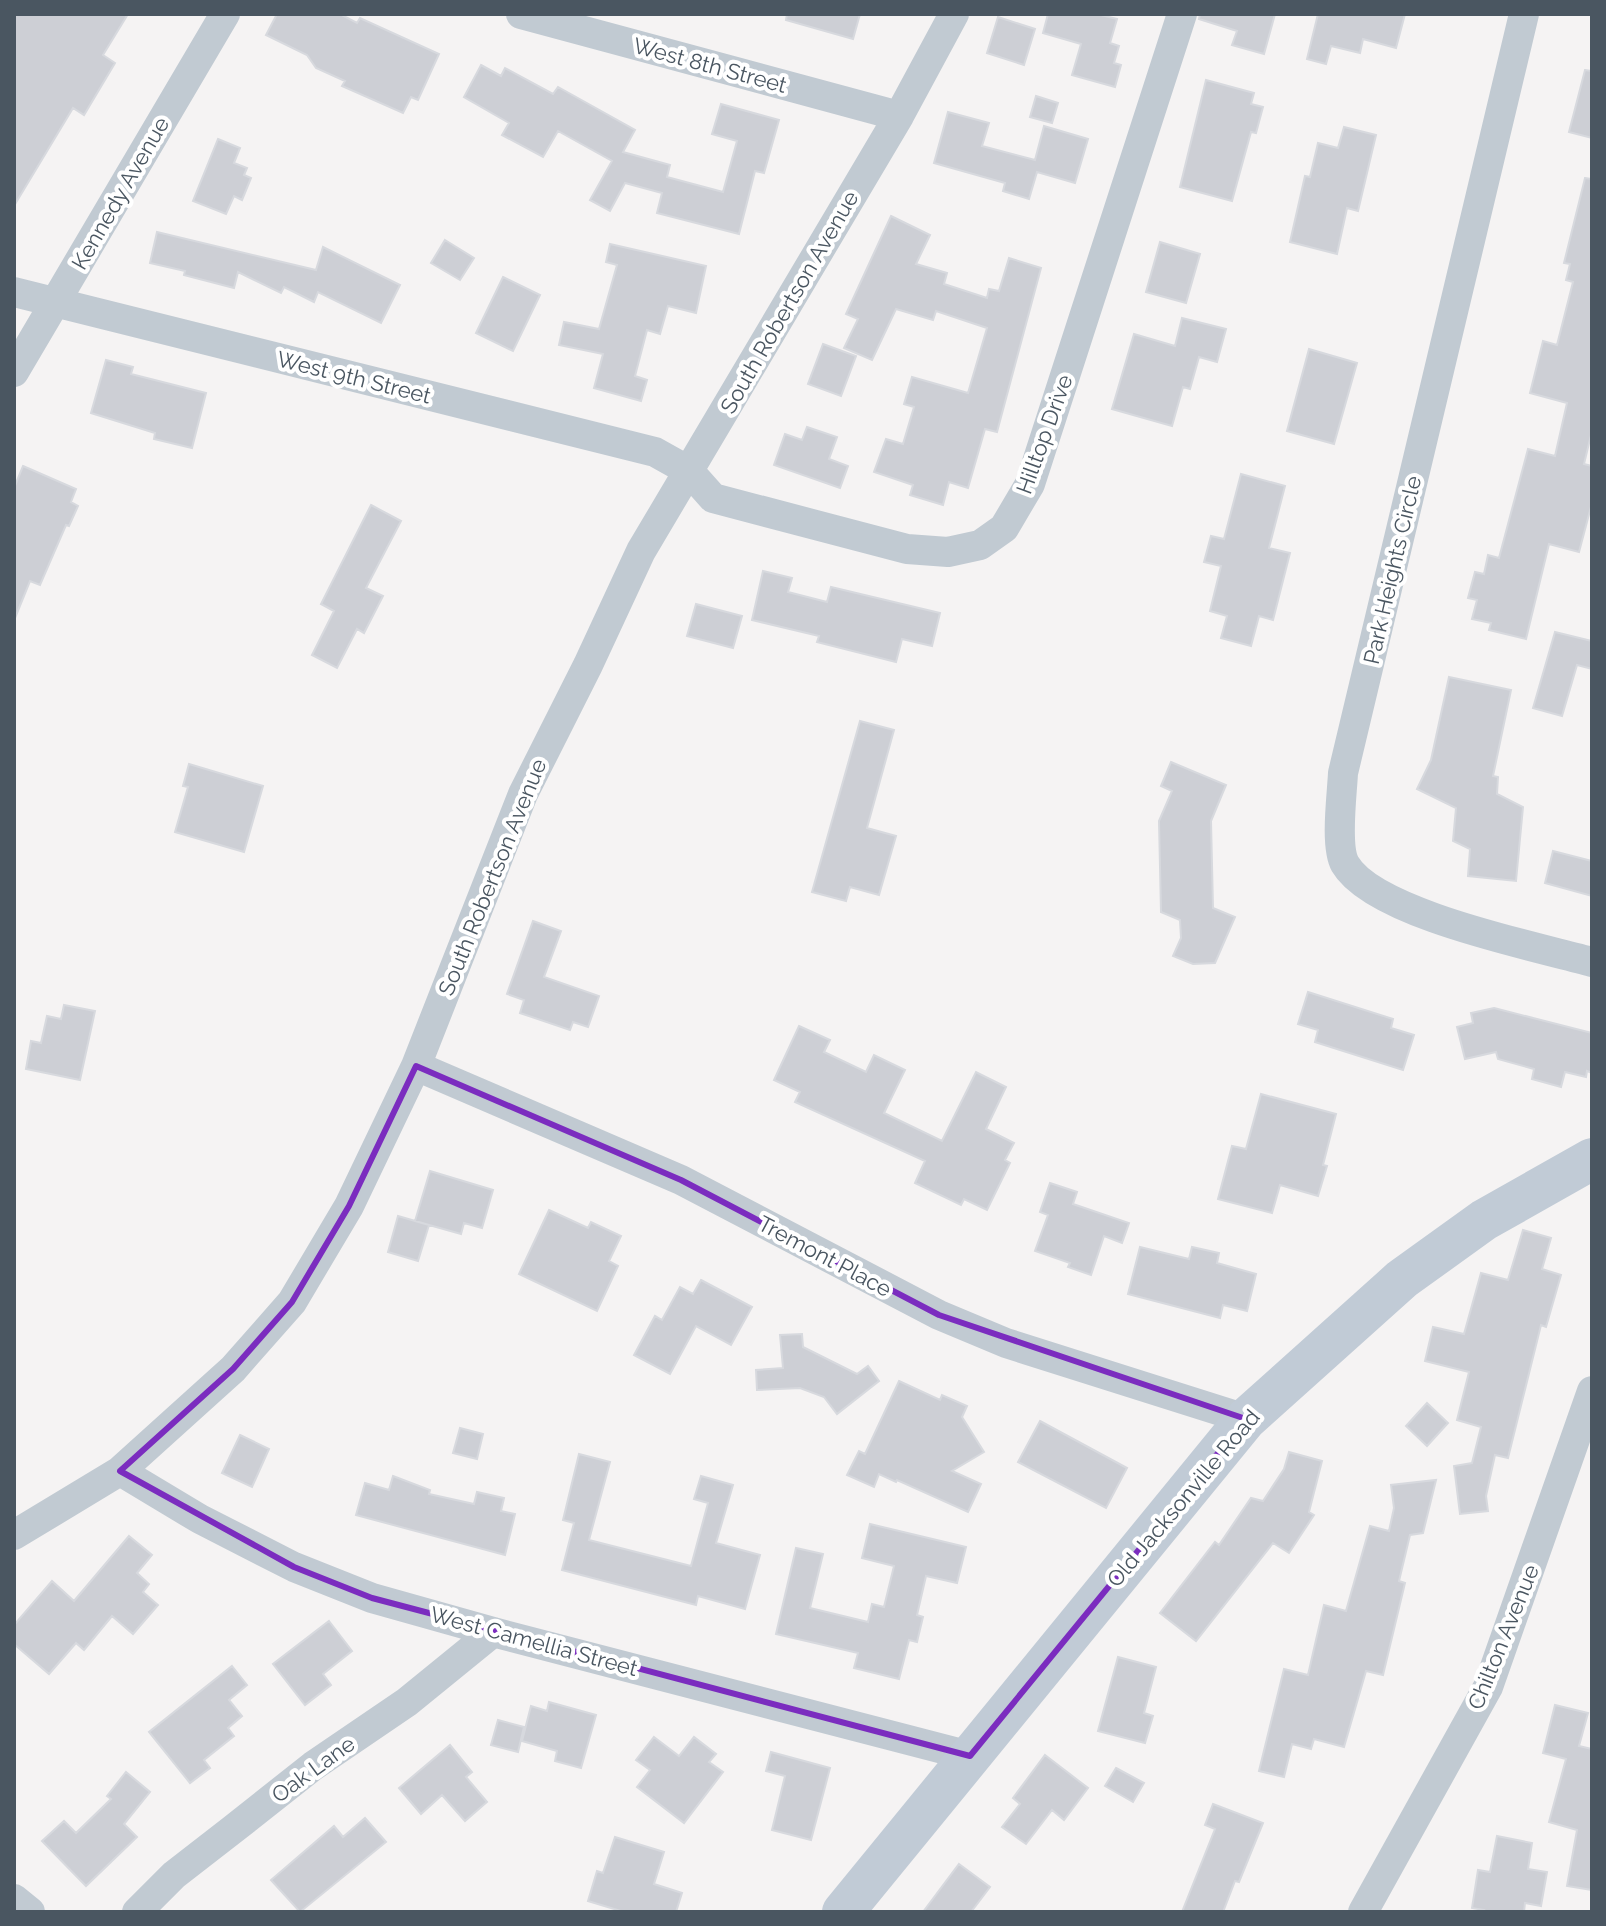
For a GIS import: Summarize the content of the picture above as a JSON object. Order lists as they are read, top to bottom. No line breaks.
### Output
{"streets":{"main road":["Old Jacksonville Road"],"street":["West 8th Street","Kennedy Avenue","South Robertson Avenue","West 9th Street","Hilltop Drive","Park Heights Circle","Tremont Place","Chilton Avenue","West Camellia Street","Oak Lane"]},"crossings":[["West 8th Street","South Robertson Avenue"],["Kennedy Avenue","West 9th Street"],["South Robertson Avenue","West 9th Street"],["South Robertson Avenue","Hilltop Drive"],["South Robertson Avenue","Tremont Place"],["South Robertson Avenue","West Camellia Street"],["West 9th Street","Hilltop Drive"],["Tremont Place","Old Jacksonville Road"],["Old Jacksonville Road","West Camellia Street"],["West Camellia Street","Oak Lane"]]}
